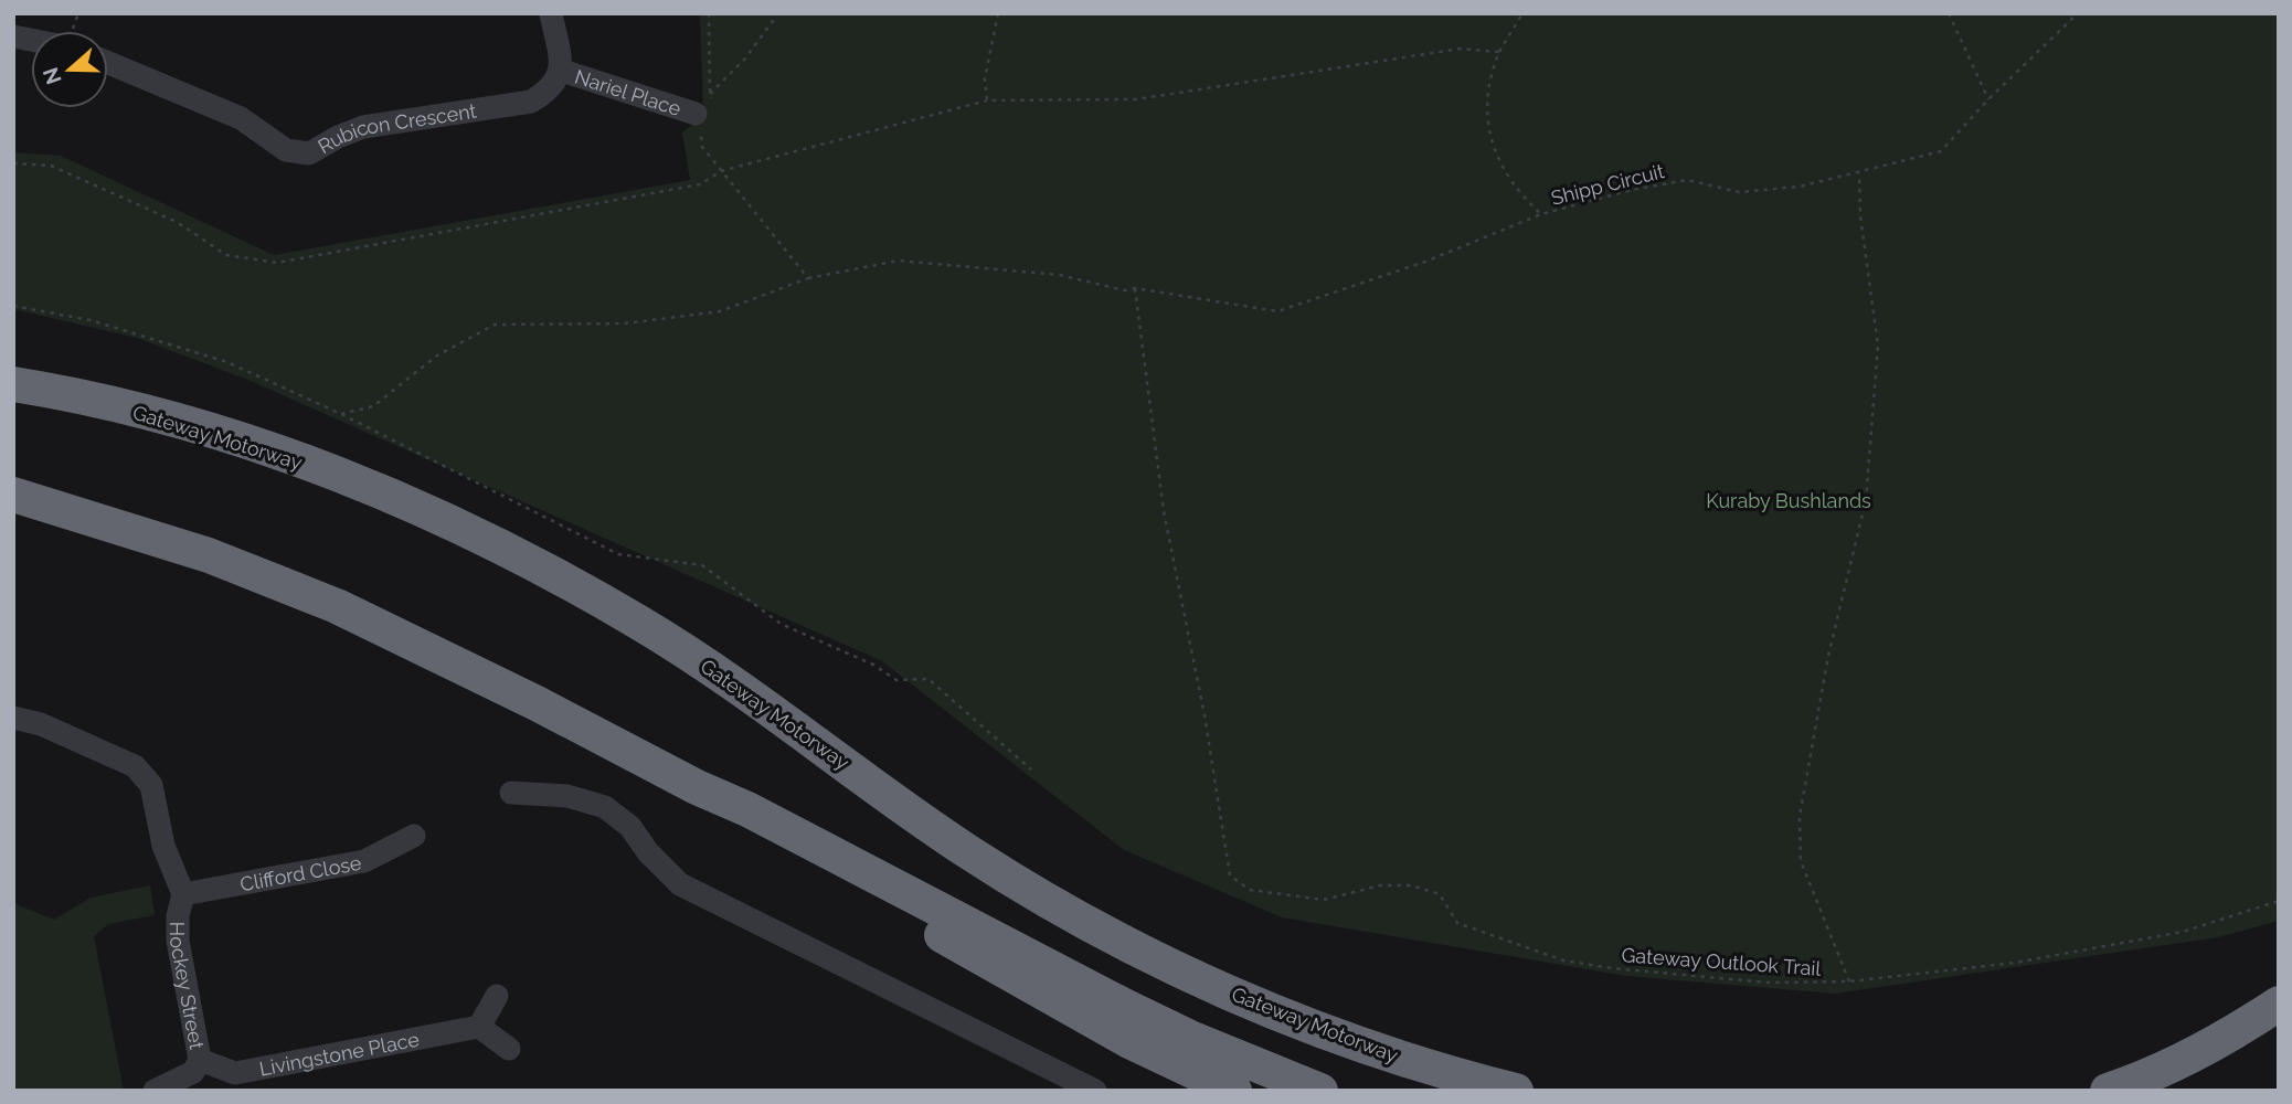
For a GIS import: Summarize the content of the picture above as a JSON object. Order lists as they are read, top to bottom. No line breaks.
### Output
{"streets":{"highway":["Gateway Motorway"],"street":["Nariel Place","Rubicon Crescent","Clifford Close","Hockey Street","Livingstone Place"],"path":["Shipp Circuit","Gateway Outlook Trail"]},"crossings":[["Nariel Place","Rubicon Crescent"],["Clifford Close","Hockey Street"],["Hockey Street","Livingstone Place"]],"parks":["Kuraby Bushlands"],"north":"left"}
